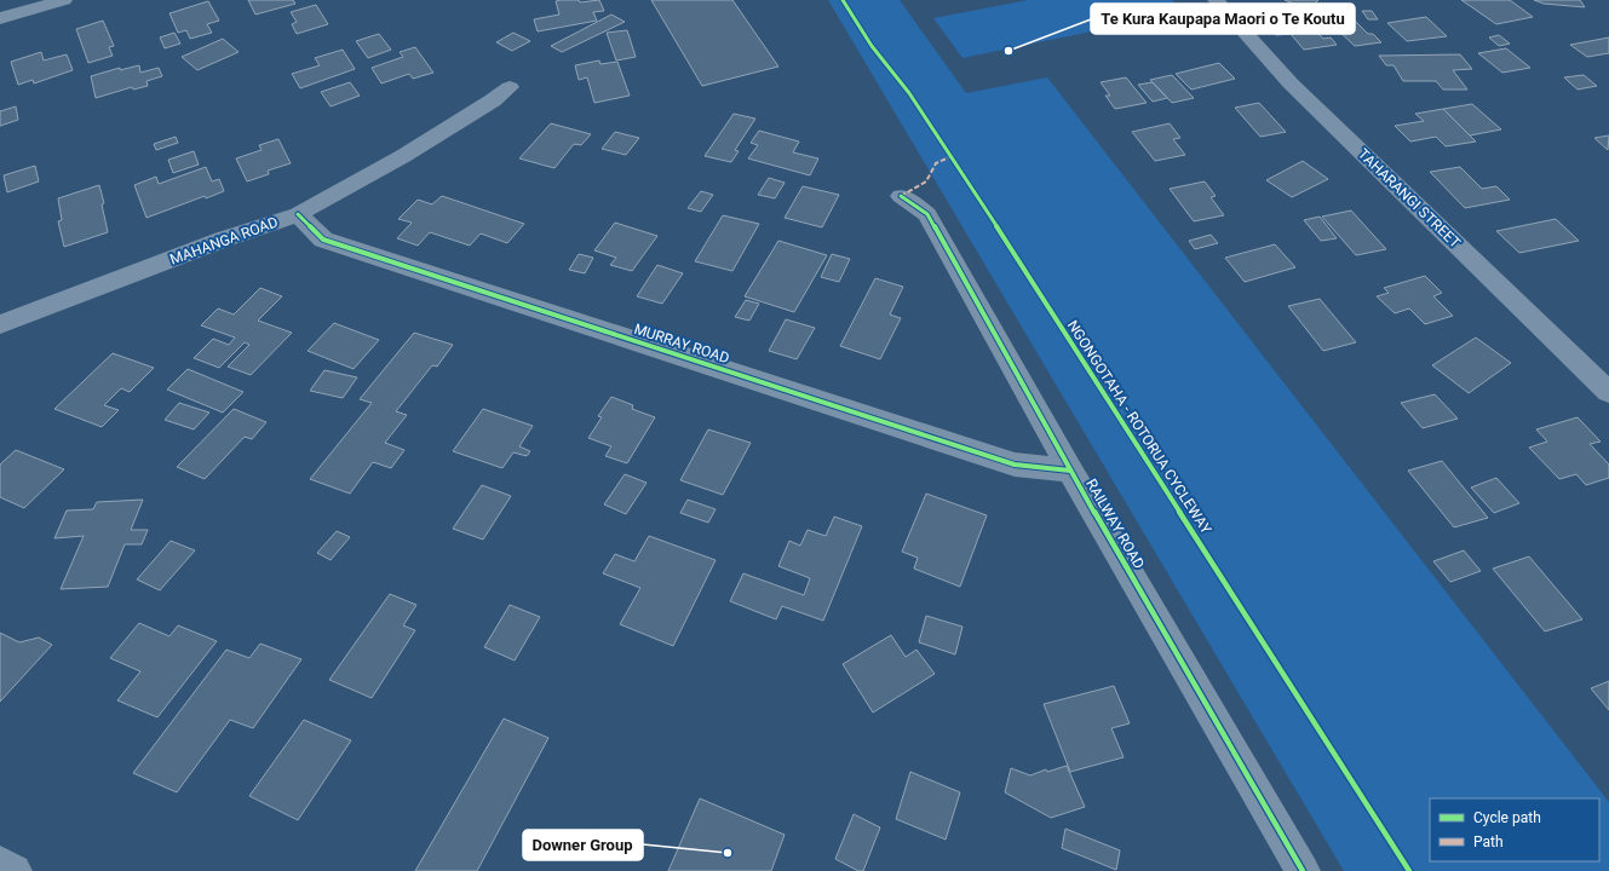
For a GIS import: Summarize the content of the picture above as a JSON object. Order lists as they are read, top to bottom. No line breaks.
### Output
{"streets":{"street":["TAHARANGI STREET","MAHANGA ROAD","MURRAY ROAD","RAILWAY ROAD"],"cycle path":["NGONGOTAHA - ROTORUA CYCLEWAY"]},"crossings":[["MAHANGA ROAD","MURRAY ROAD"],["MURRAY ROAD","RAILWAY ROAD"]],"places":["Te Kura Kaupapa Maori o Te Koutu","Downer Group"],"legend":["Cycle path","Path"]}
